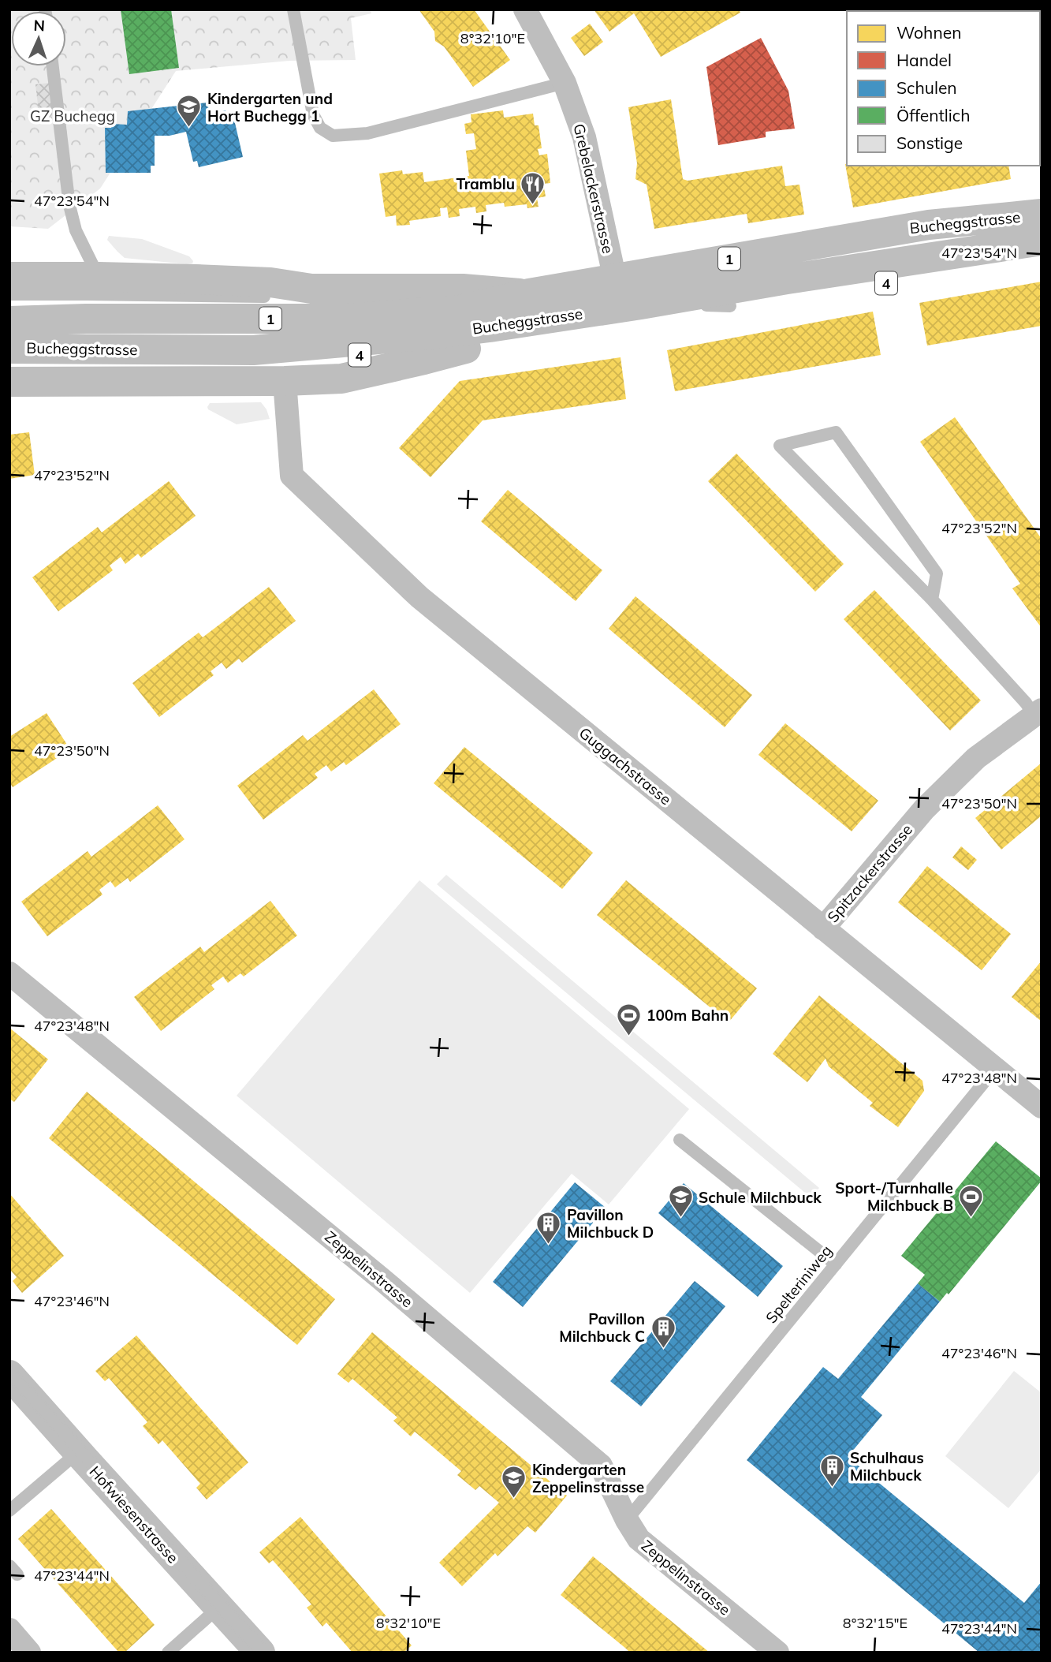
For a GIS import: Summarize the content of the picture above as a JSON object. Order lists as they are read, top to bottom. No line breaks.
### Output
{"streets":{"main road":["Bucheggstrasse","1","4","Hofwiesenstrasse"],"street":["Grebelackerstrasse","Guggachstrasse","Spitzackerstrasse","Zeppelinstrasse"],"lane":["Spelteriniweg"]},"crossings":[["Grebelackerstrasse","Bucheggstrasse"],["Bucheggstrasse","4"],["Bucheggstrasse","Guggachstrasse"],["Guggachstrasse","Spitzackerstrasse"],["Guggachstrasse","Spelteriniweg"],["Zeppelinstrasse","Spelteriniweg"]],"parks":["GZ Buchegg"],"places":{"school or university":["Kindergarten und Hort Buchegg 1","Schule Milchbuck","Kindergarten Zeppelinstrasse"],"restaurant":["Tramblu"],"sports":["100m Bahn","Sport-/Turnhalle Milchbuck B"],"building":["Pavillon Milchbuck D","Pavillon Milchbuck C","Schulhaus Milchbuck"]},"legend":["Wohnen","Handel","Schulen","Öffentlich","Sonstige"],"north":"top","coordinates":["8°32'10\"E","47°23'54\"N","47°23'52\"N","47°23'50\"N","47°23'48\"N","47°23'46\"N","47°23'44\"N","8°32'15\"E"]}
